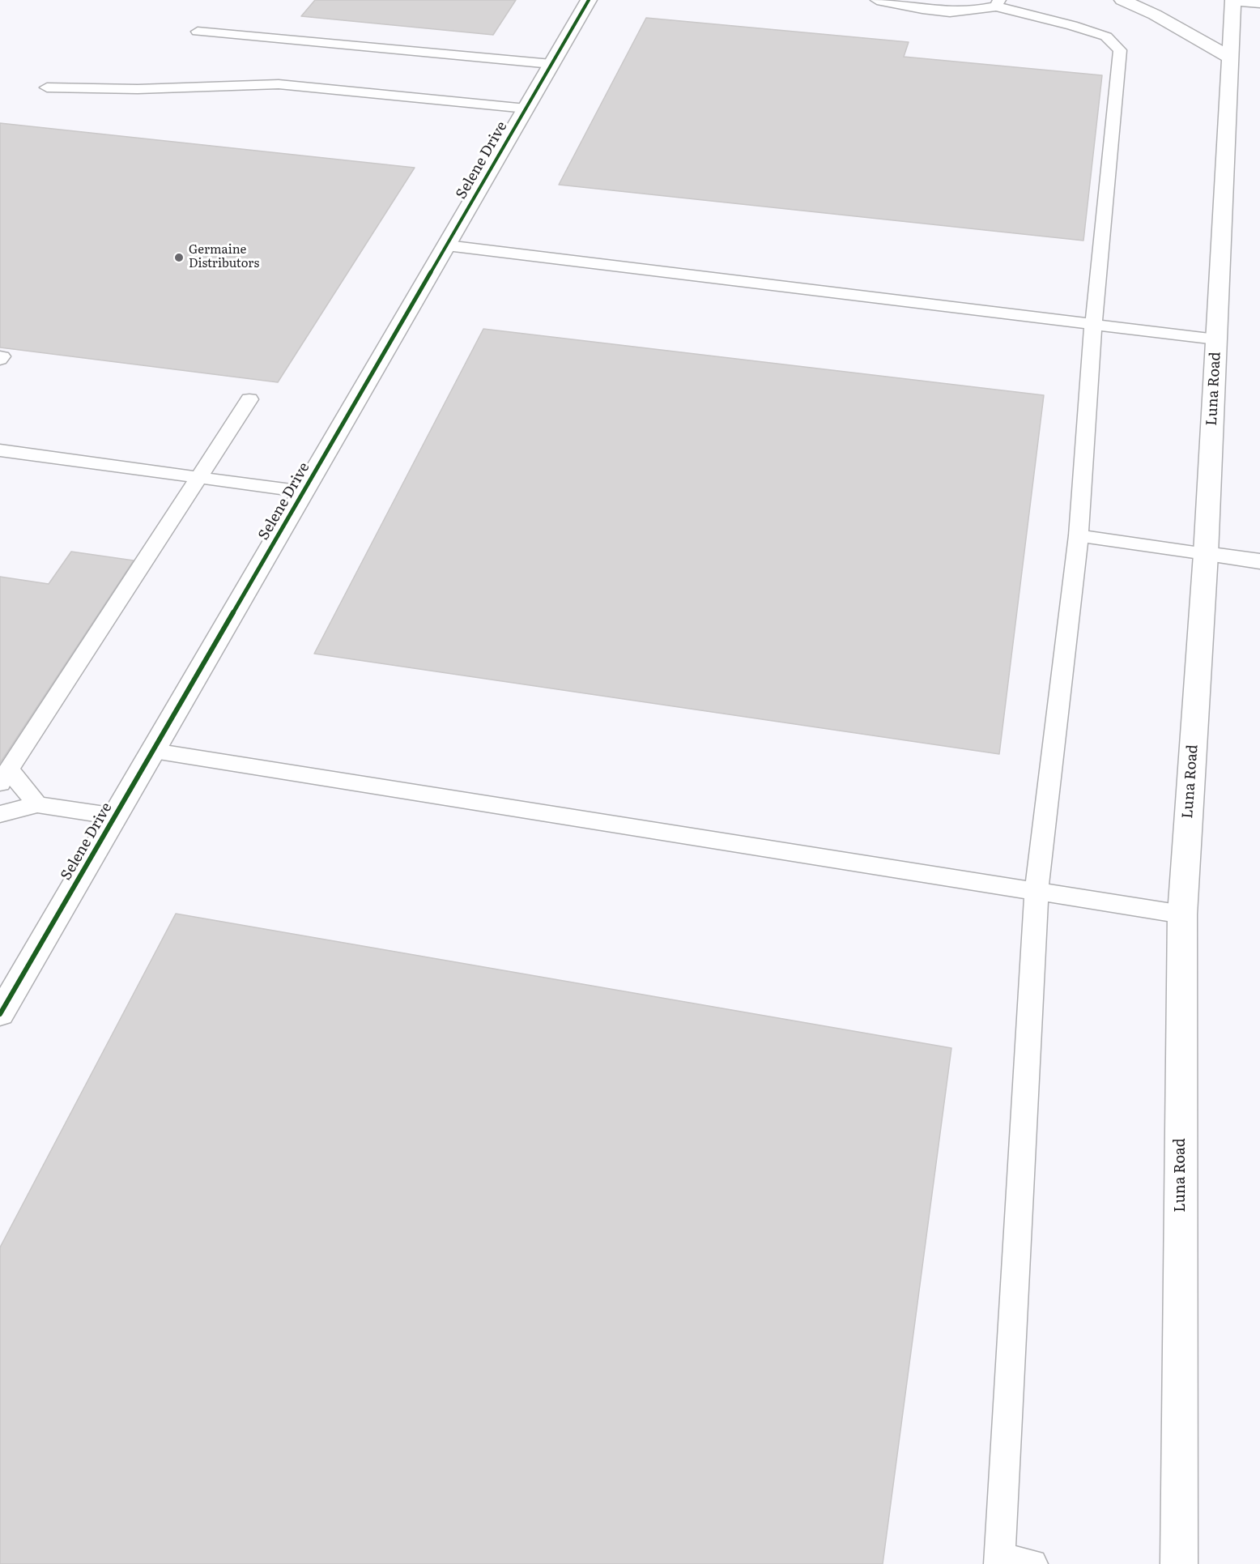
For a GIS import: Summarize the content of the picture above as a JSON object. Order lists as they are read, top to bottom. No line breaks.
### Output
{"streets":{"main road":["Selene Drive","Luna Road"]},"places":["Germaine Distributors"]}
